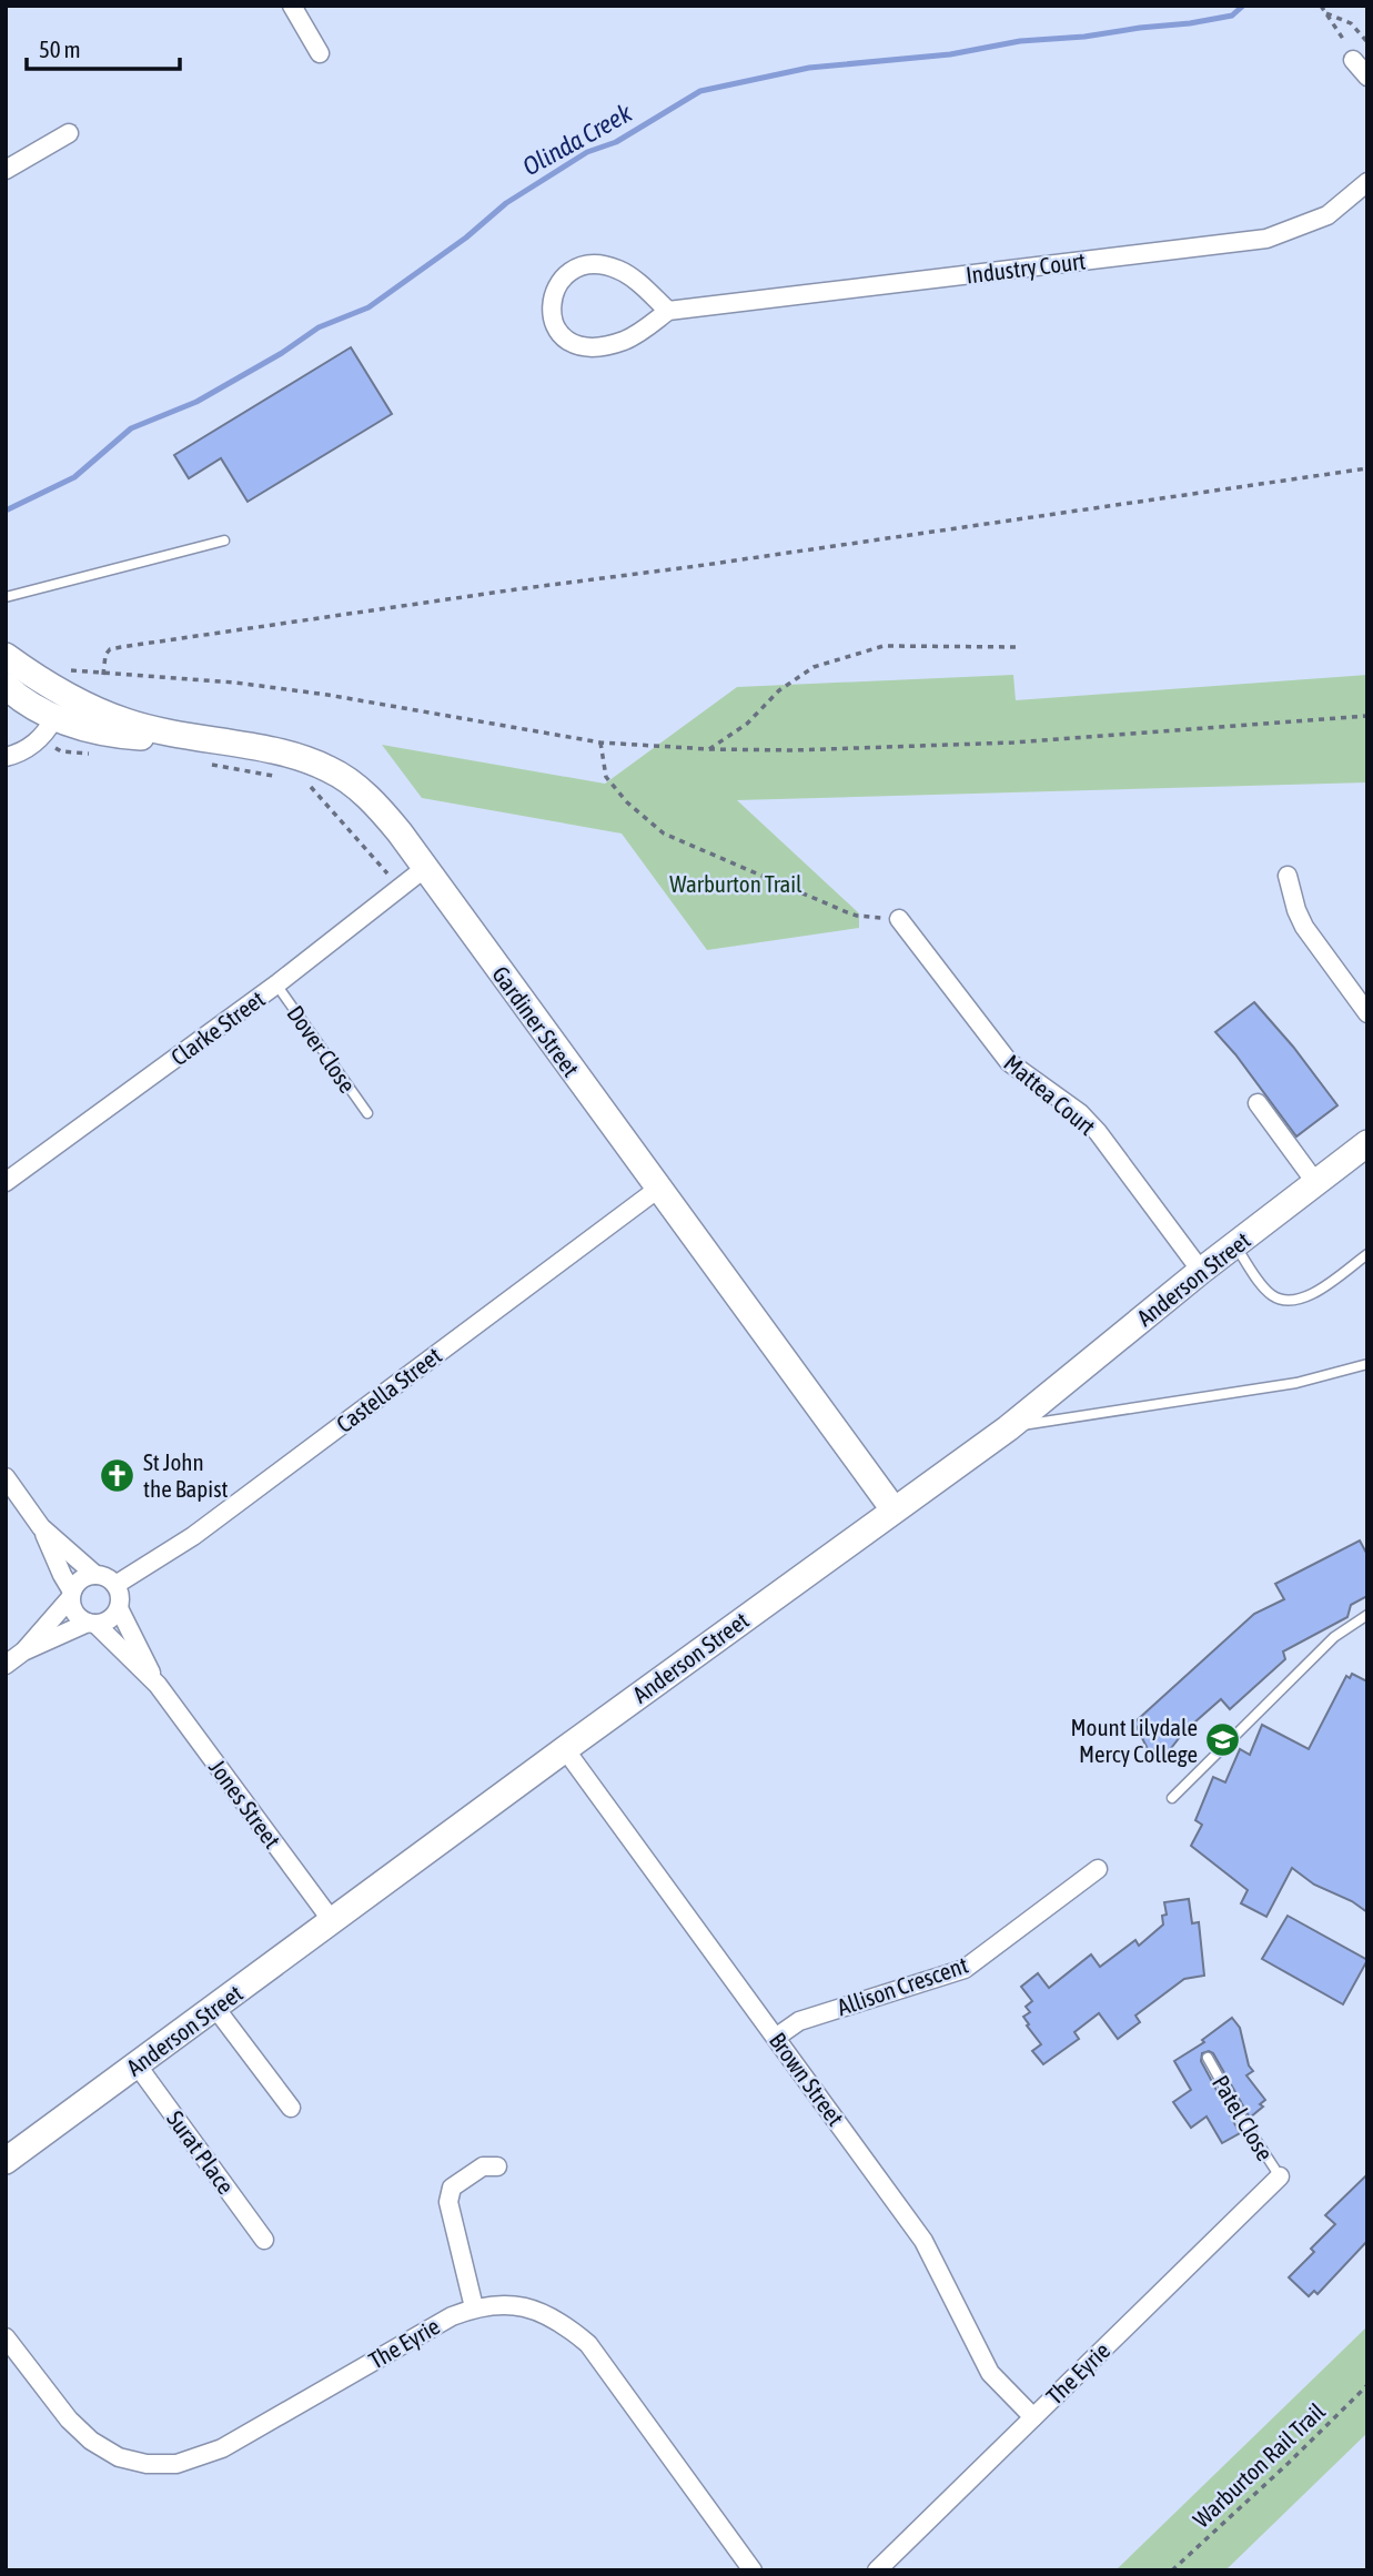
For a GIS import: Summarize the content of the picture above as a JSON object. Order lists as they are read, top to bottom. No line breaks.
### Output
{"streets":{"main road":["Gardiner Street","Anderson Street"],"street":["Industry Court","Clarke Street","Mattea Court","Castella Street","Jones Street","Allison Crescent","Brown Street","Surat Place","The Eyrie"],"lane":["Dover Close","Patel Close"],"path":["Warburton Rail Trail"]},"crossings":[["Gardiner Street","Clarke Street"],["Gardiner Street","Anderson Street"],["Gardiner Street","Castella Street"],["Clarke Street","Dover Close"],["Mattea Court","Anderson Street"],["Anderson Street","Jones Street"],["Anderson Street","Brown Street"],["Anderson Street","Surat Place"],["Castella Street","Jones Street"],["Allison Crescent","Brown Street"],["Brown Street","The Eyrie"],["Patel Close","The Eyrie"]],"water":["Olinda Creek"],"parks":["Warburton Trail"],"places":{"church":["St John the Bapist"],"school or university":["Mount Lilydale Mercy College"]},"scale_bar":"50 m"}
